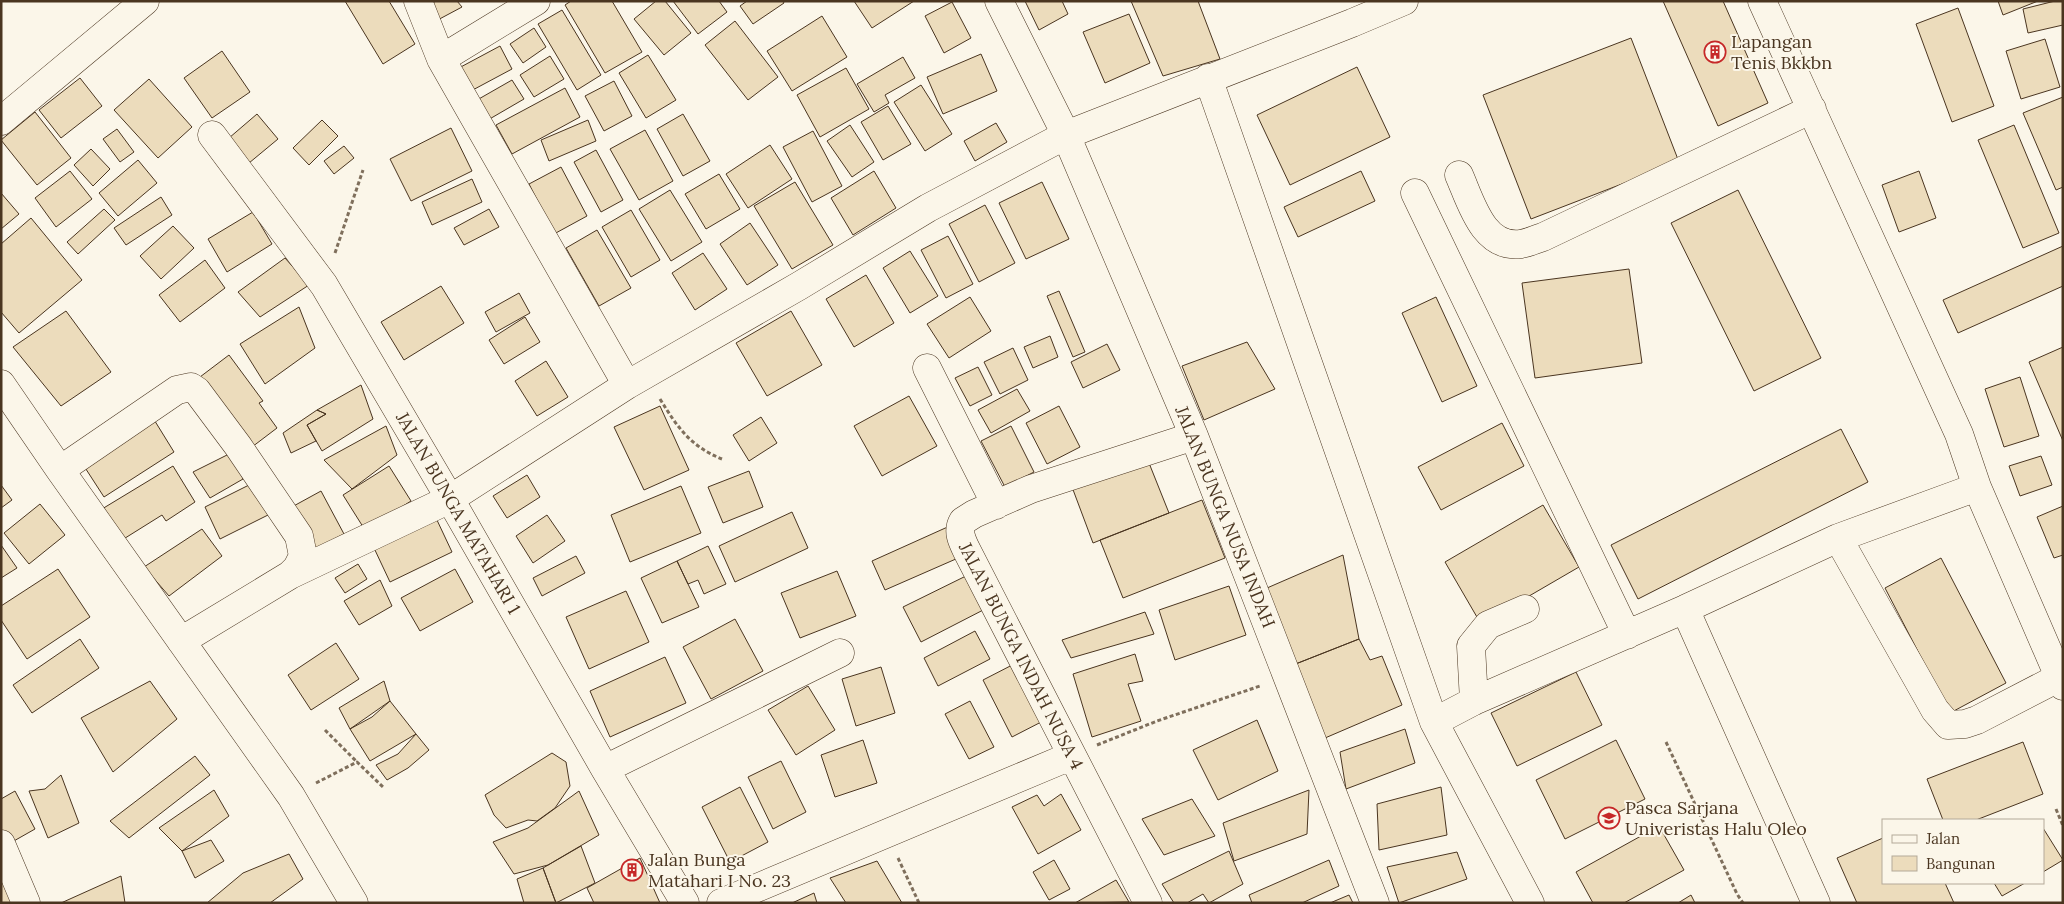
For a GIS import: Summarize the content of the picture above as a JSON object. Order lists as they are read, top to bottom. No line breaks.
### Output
{"streets":{"street":["JALAN BUNGA MATAHARI 1","JALAN BUNGA NUSA INDAH","JALAN BUNGA INDAH NUSA 4"]},"crossings":[["JALAN BUNGA NUSA INDAH","JALAN BUNGA INDAH NUSA 4"]],"places":{"building":["Lapangan Tenis Bkkbn","Jalan Bunga Matahari I No. 23"],"school or university":["Pasca Sarjana Univeristas Halu Oleo"]},"legend":["Jalan","Bangunan"]}
